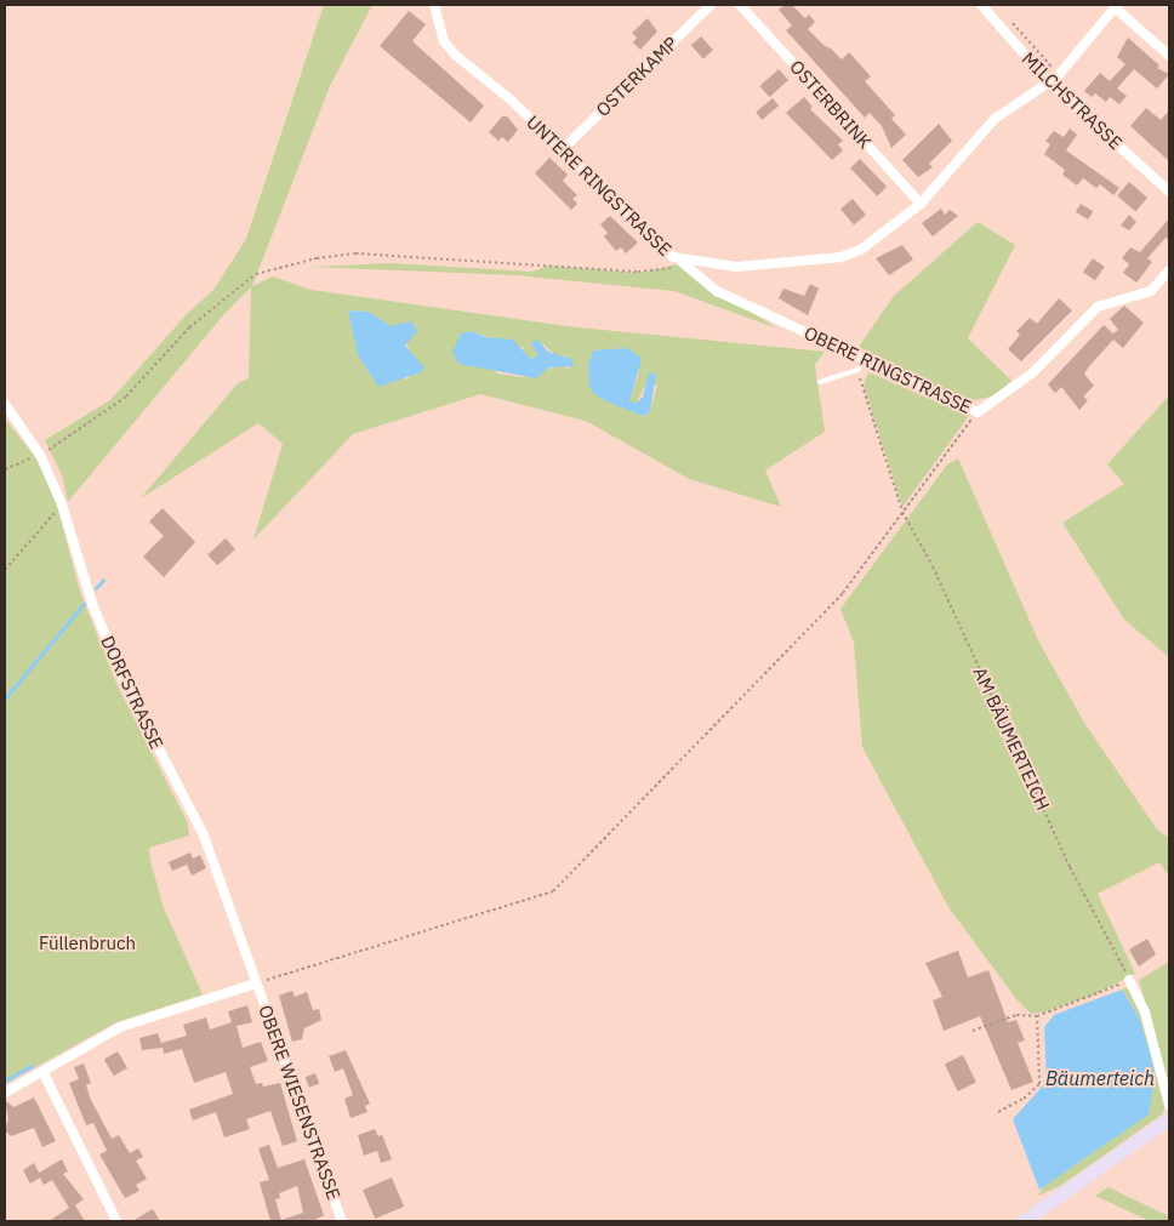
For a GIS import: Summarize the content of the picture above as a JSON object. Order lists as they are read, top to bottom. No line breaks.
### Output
{"streets":{"street":["OSTERKAMP","MILCHSTRASSE","OSTERBRINK","UNTERE RINGSTRASSE","OBERE RINGSTRASSE","DORFSTRASSE","OBERE WIESENSTRASSE"],"path":["AM BÄUMERTEICH"]},"crossings":[["OSTERKAMP","UNTERE RINGSTRASSE"],["MILCHSTRASSE","UNTERE RINGSTRASSE"],["OSTERBRINK","UNTERE RINGSTRASSE"],["UNTERE RINGSTRASSE","OBERE RINGSTRASSE"],["DORFSTRASSE","OBERE WIESENSTRASSE"]],"water":["Bäumerteich"],"parks":["Füllenbruch"]}
